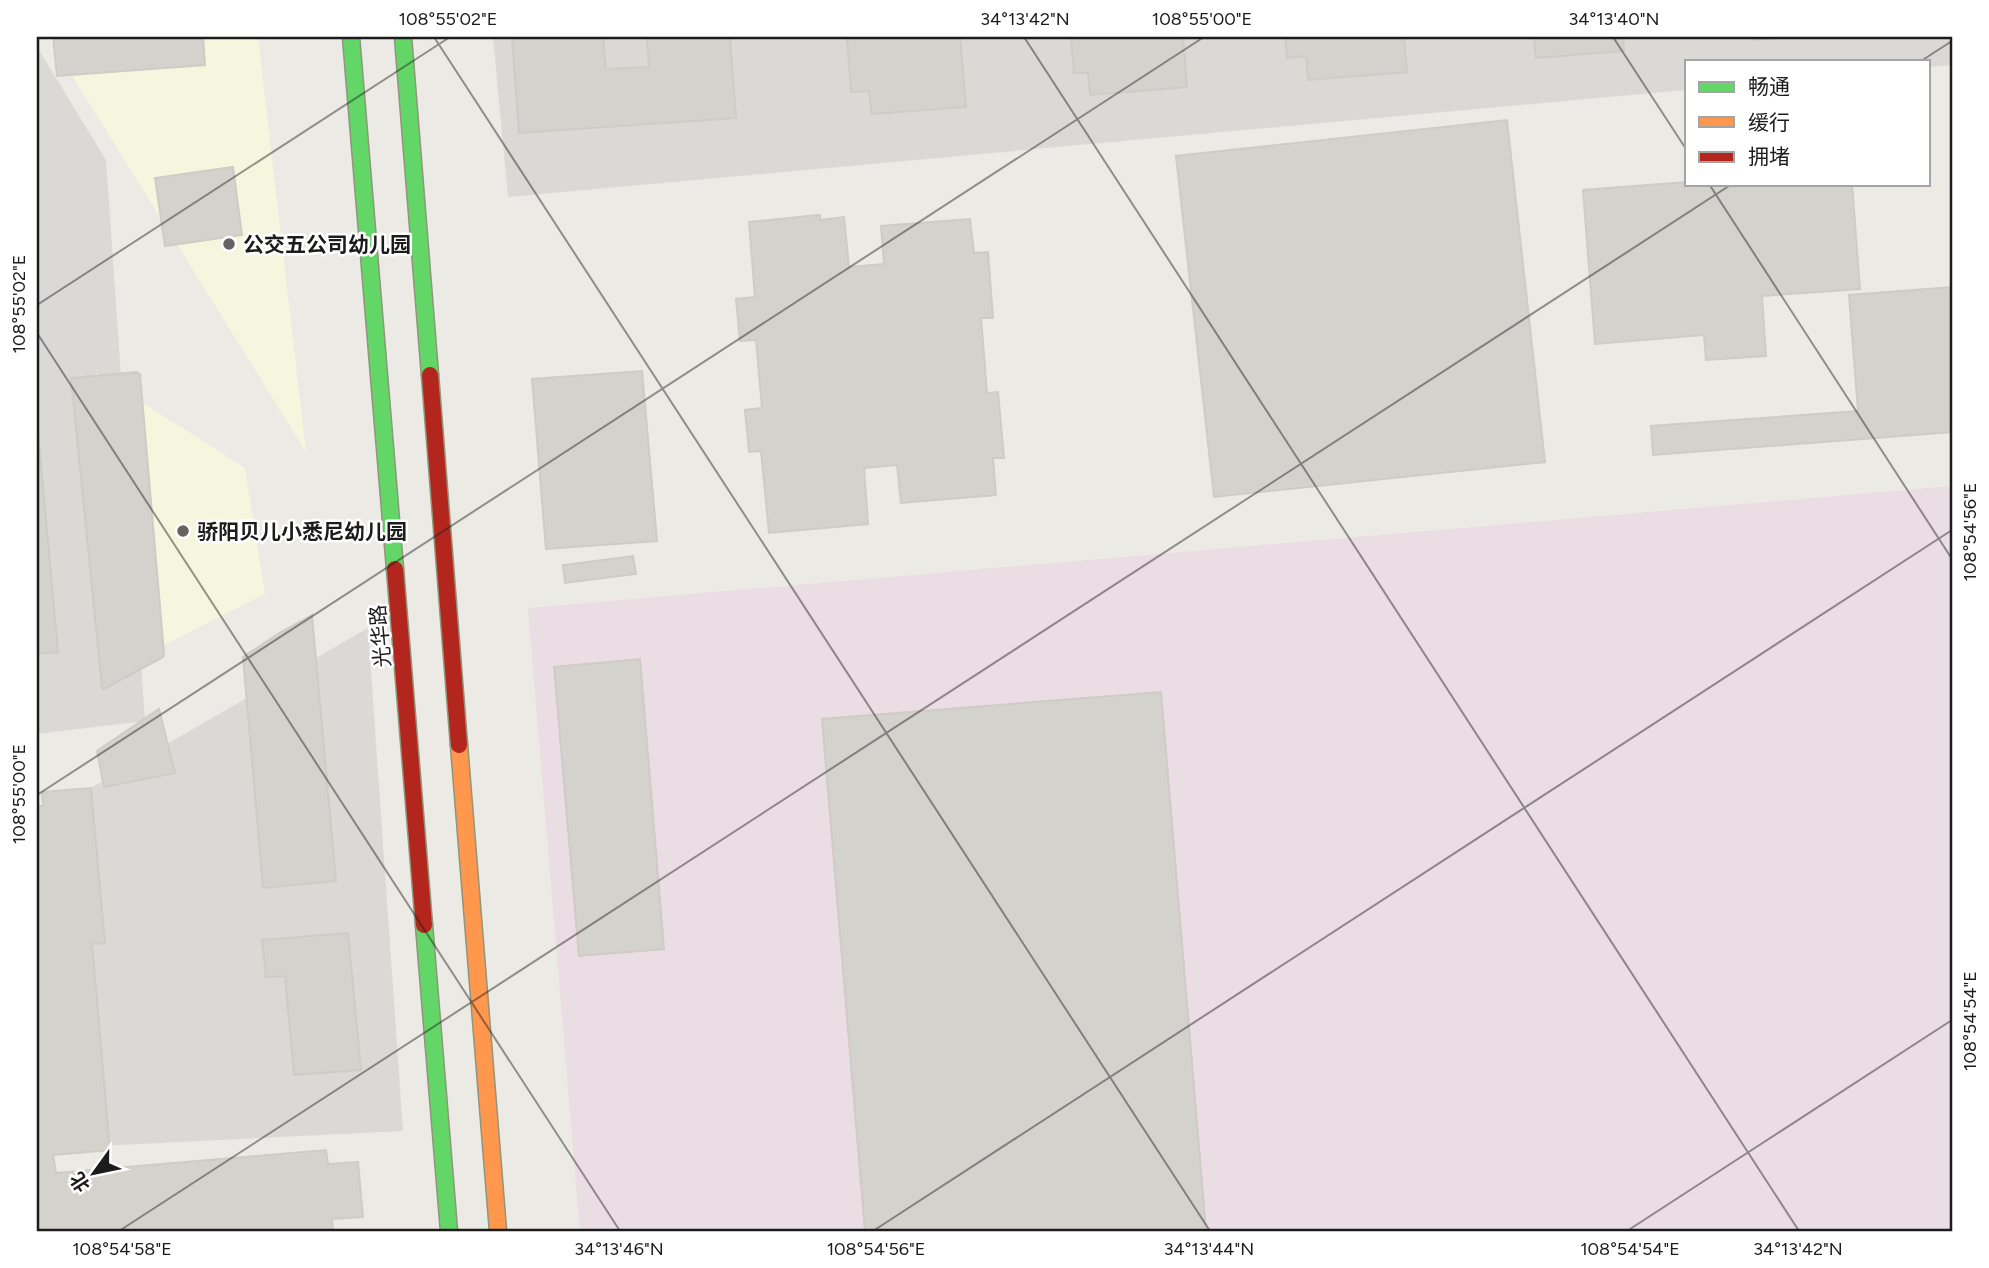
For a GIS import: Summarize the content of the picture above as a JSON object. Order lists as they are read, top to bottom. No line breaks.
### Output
{"streets":{"street":["光华路"]},"places":["公交五公司幼儿园","骄阳贝儿小悉尼幼儿园"],"legend":["畅通","缓行","拥堵"],"north":"bottom left","coordinates":["108°55'02\"E","34°13'42\"N","108°55'00\"E","34°13'40\"N","108°54'56\"E","108°54'54\"E","108°54'58\"E","34°13'46\"N","34°13'44\"N"]}
